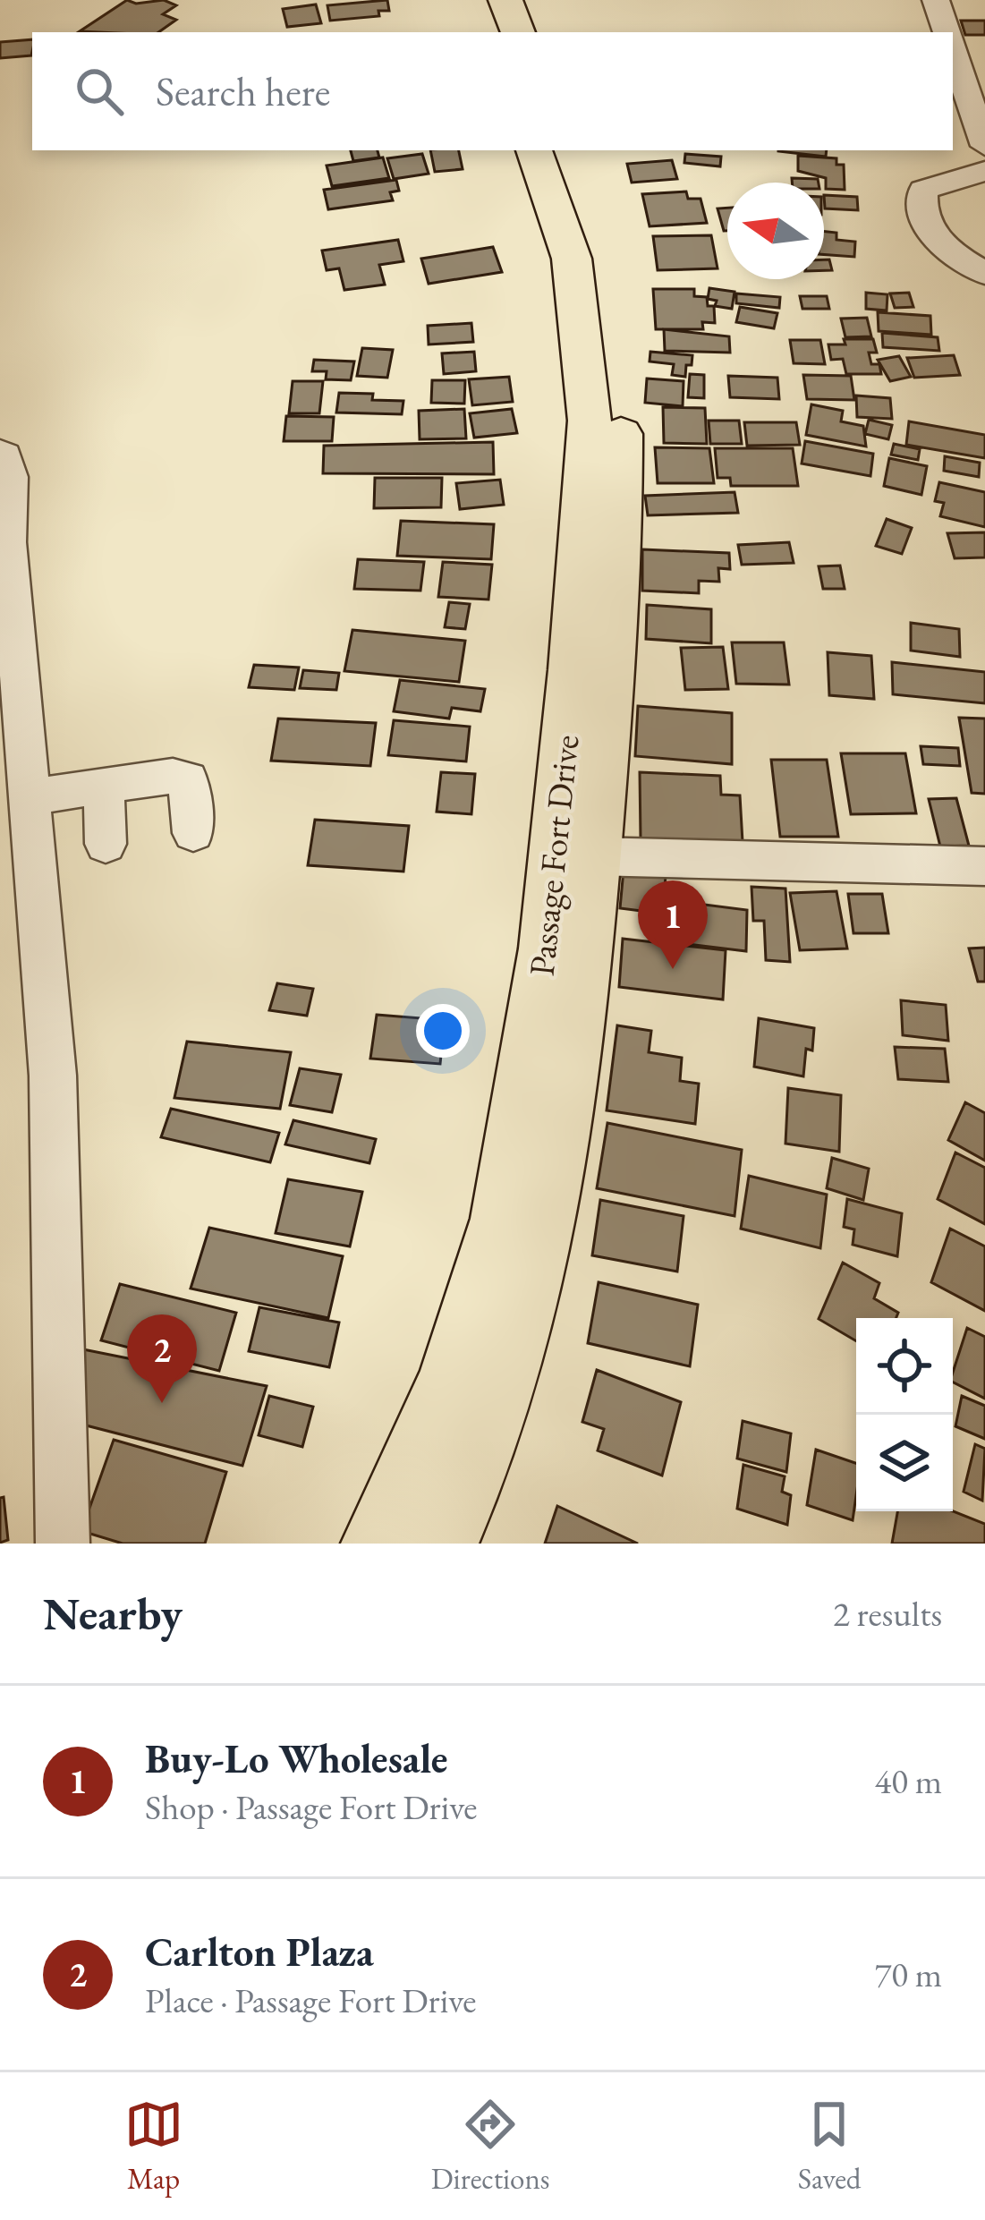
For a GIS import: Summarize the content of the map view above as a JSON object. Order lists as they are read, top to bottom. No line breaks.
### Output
{"streets":{"main road":["Passage Fort Drive"]},"north":"left","page":{"search":"Search here","pins":["1","2"],"heading":["Nearby","2 results"],"list":[{"mark":"1","name":"Buy-Lo Wholesale","note":"Shop · Passage Fort Drive","value":"40 m"},{"mark":"2","name":"Carlton Plaza","note":"Place · Passage Fort Drive","value":"70 m"}],"nav":["Map","Directions","Saved"]}}
